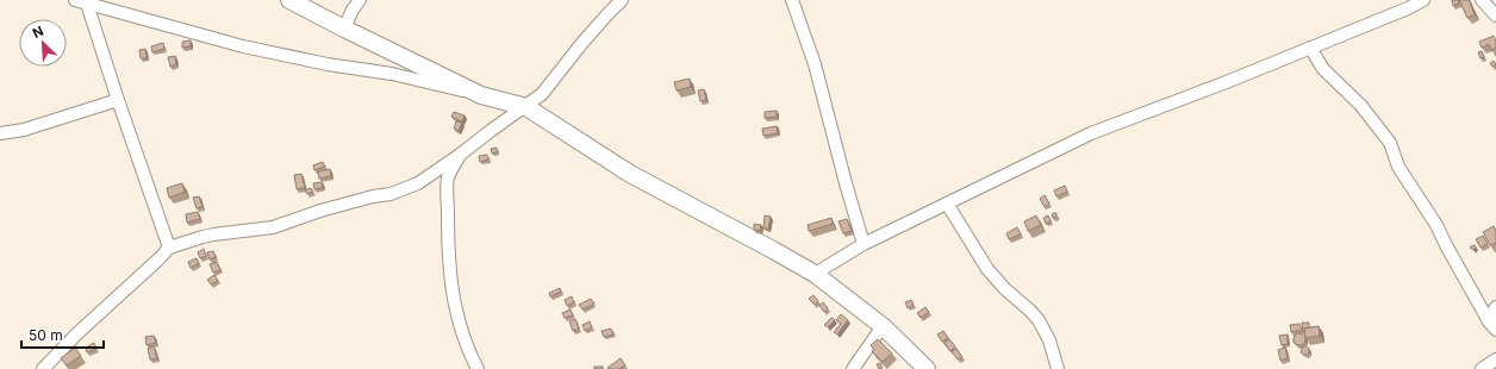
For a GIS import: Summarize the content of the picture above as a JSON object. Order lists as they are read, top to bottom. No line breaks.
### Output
{"scale_bar":"50 m","north":"top left"}
